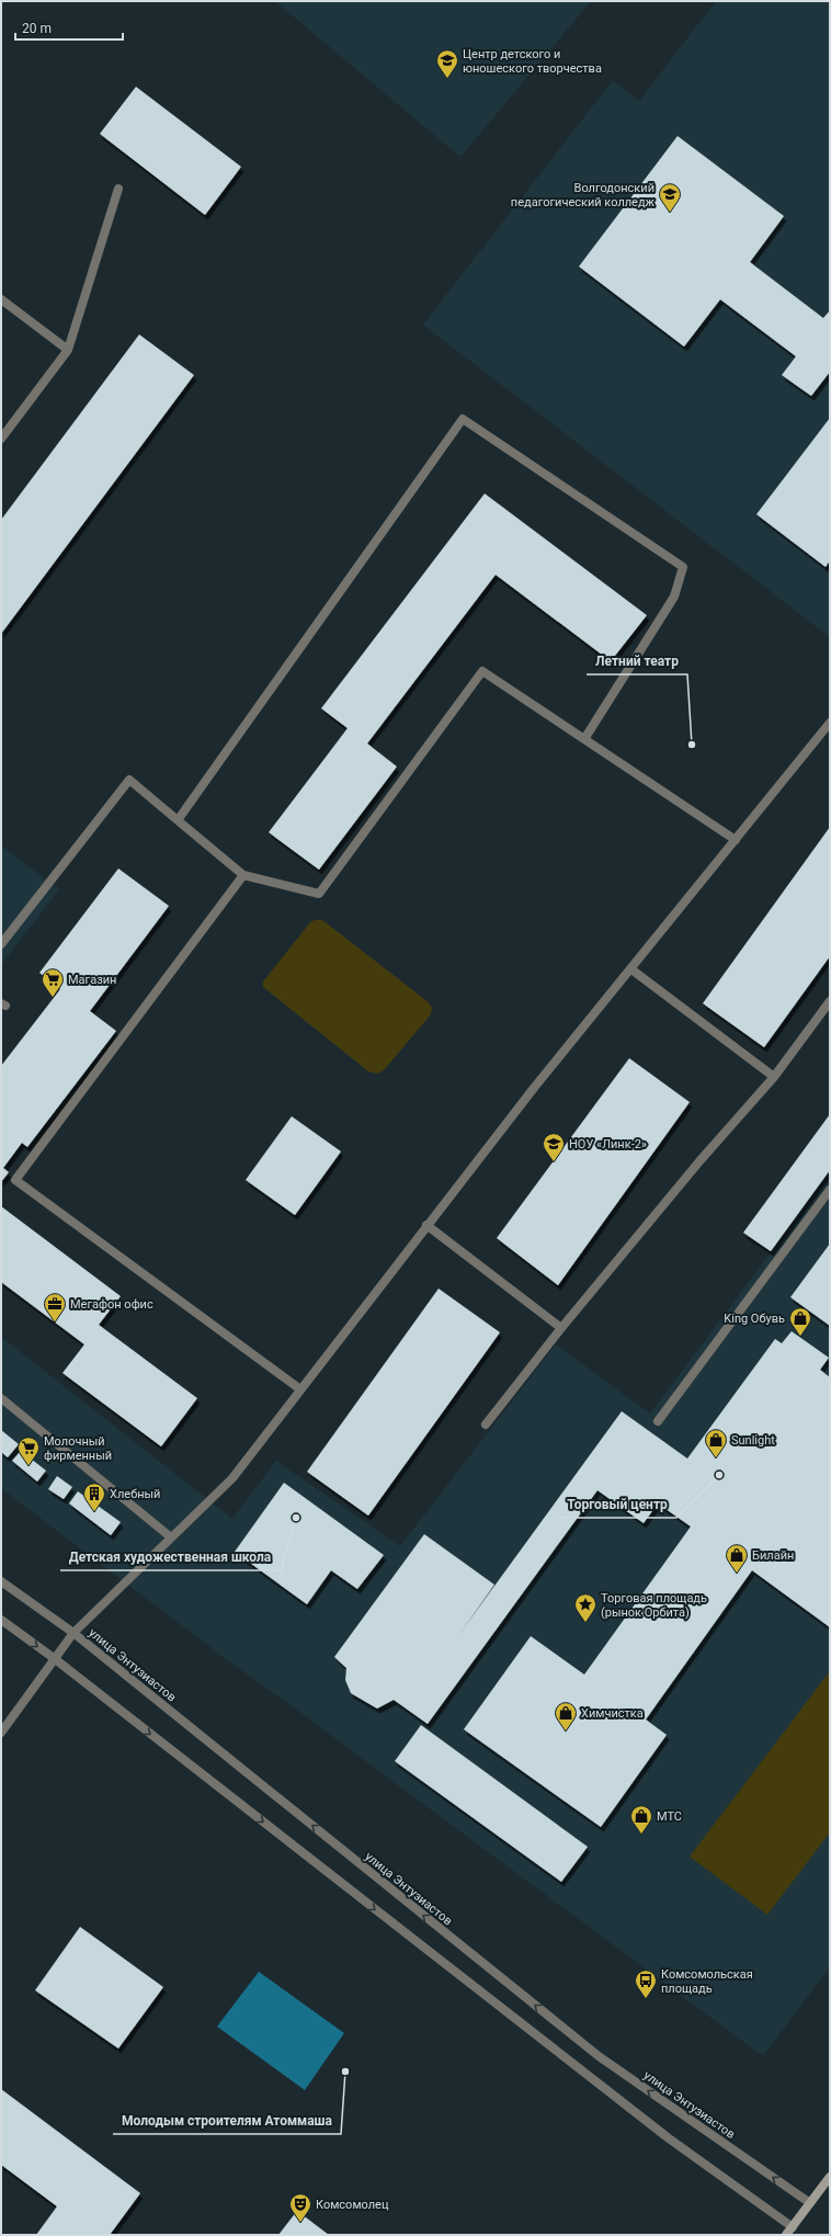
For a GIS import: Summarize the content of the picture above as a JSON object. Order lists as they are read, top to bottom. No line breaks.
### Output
{"streets":{"street":["улица Энтузиастов"]},"places":{"school or university":["Центр детского и юношеского творчества","Волгодонский педагогический колледж","НОУ «Линк-2»"],"other":["Летний театр","Торговый центр","Детская художественная школа","Молодым строителям Атоммаша"],"supermarket":["Магазин","Молочный фирменный"],"office":["Мегафон офис"],"shop":["King Обувь","Sunlight","Билайн","Химчистка","МТС"],"building":["Хлебный"],"place":["Торговая площадь (рынок Орбита)"],"bus stop":["Комсомольская площадь"],"theatre":["Комсомолец"]},"scale_bar":"20 m"}
